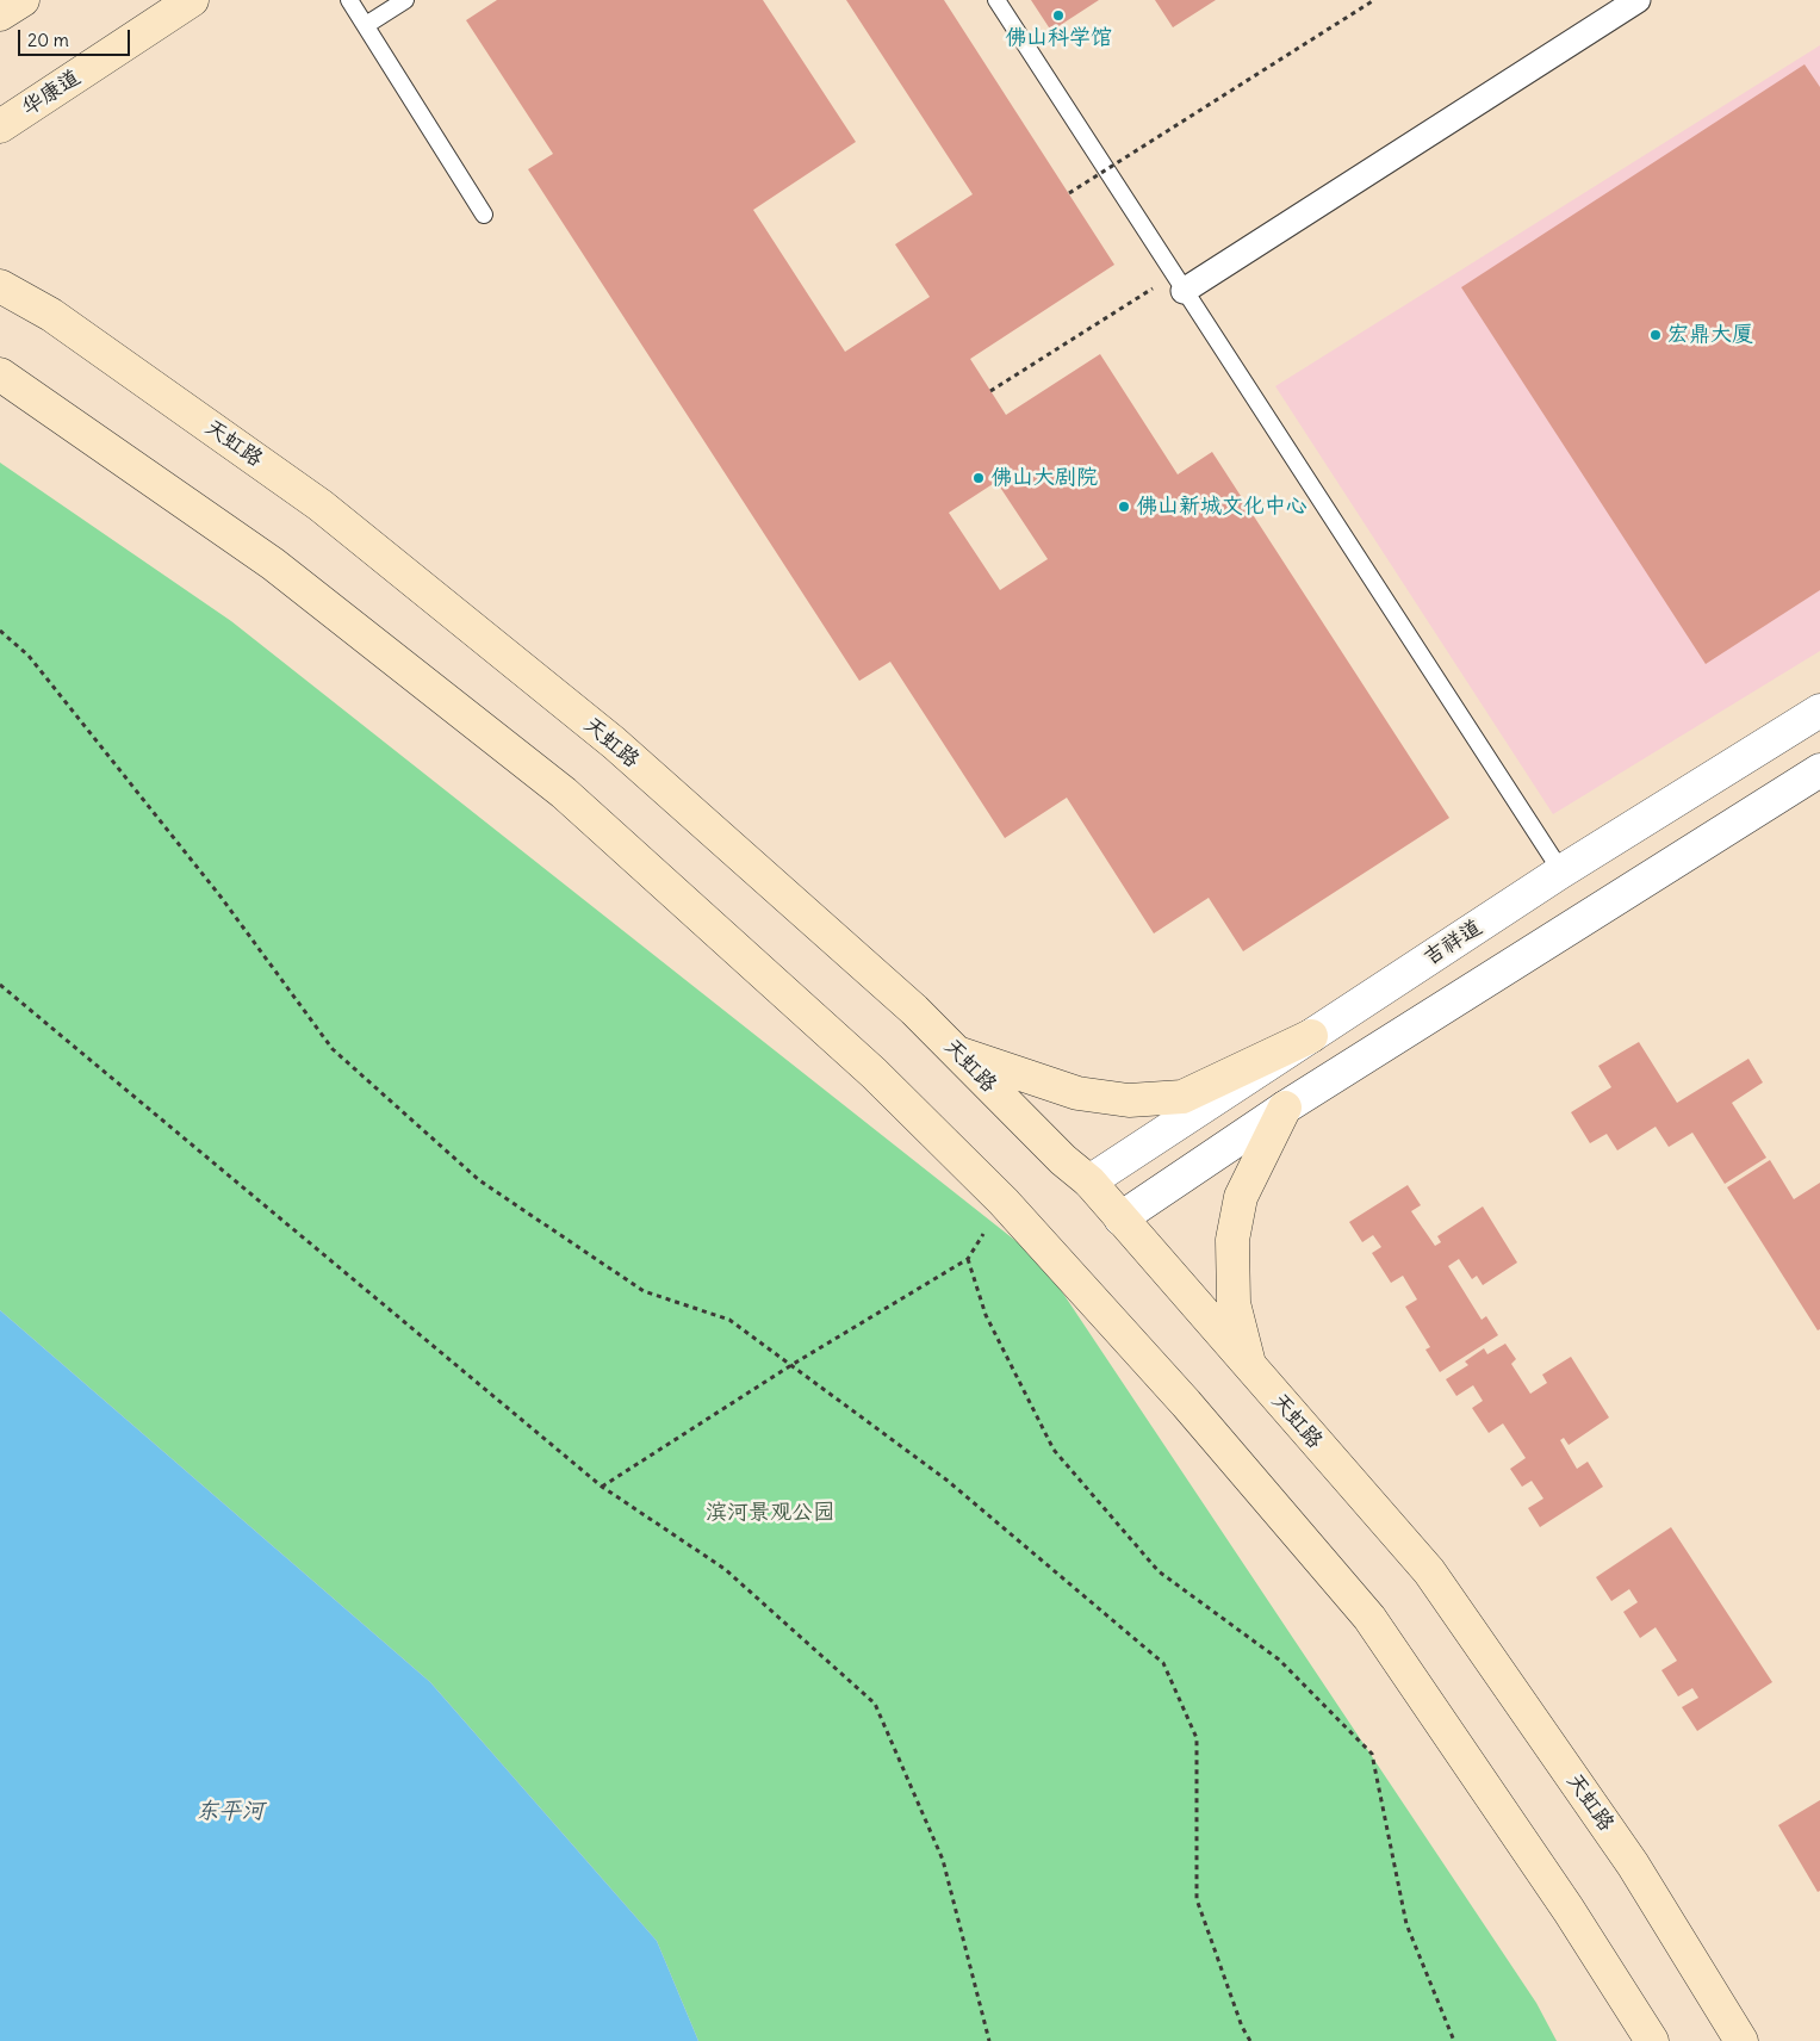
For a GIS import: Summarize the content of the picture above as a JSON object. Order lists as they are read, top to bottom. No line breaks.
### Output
{"streets":{"main road":["华康道","天虹路"],"street":["吉祥道"]},"crossings":[["天虹路","吉祥道"]],"water":["东平河"],"parks":["滨河景观公园"],"places":["佛山科学馆","宏鼎大厦","佛山大剧院","佛山新城文化中心"],"scale_bar":"20 m"}
